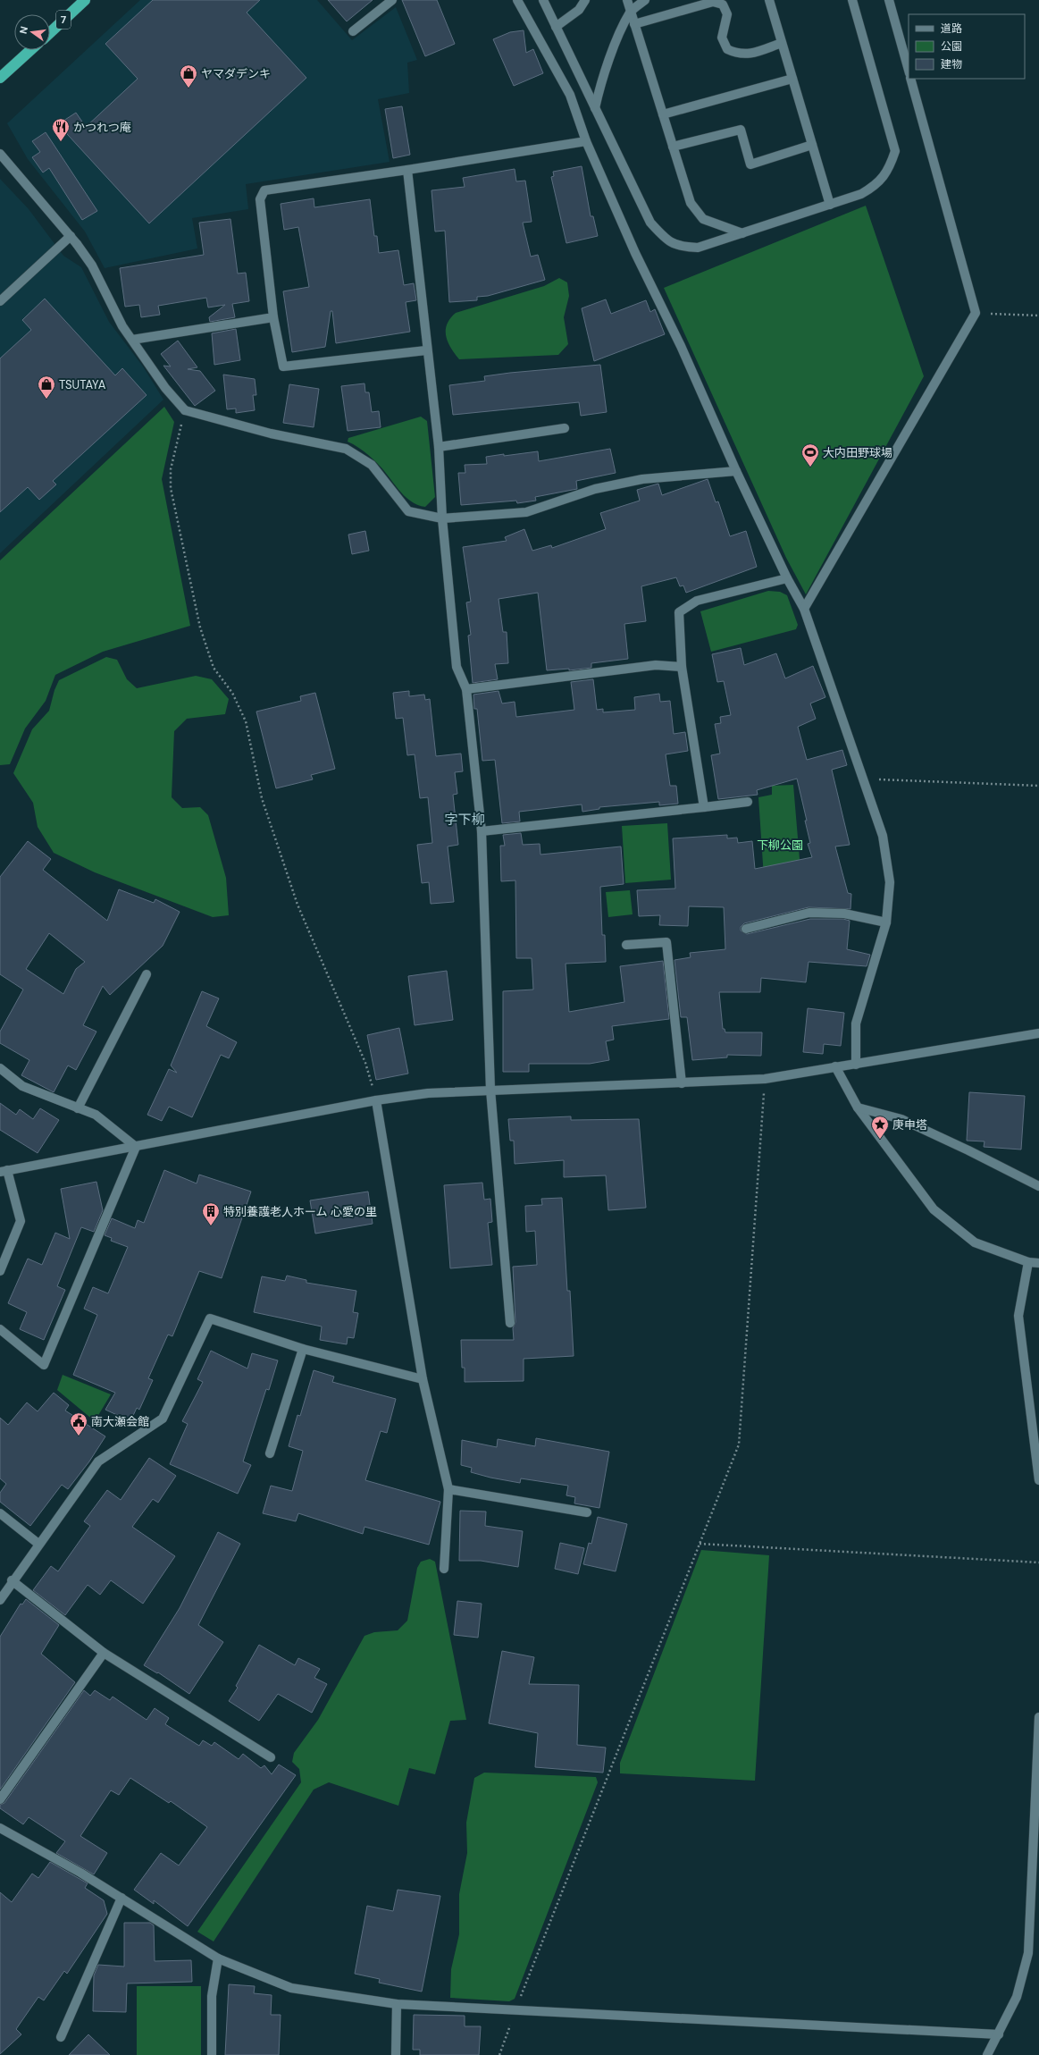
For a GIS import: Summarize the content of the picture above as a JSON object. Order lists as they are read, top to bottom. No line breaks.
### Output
{"streets":{"highway":["7"]},"districts":["字下柳"],"parks":["下柳公園"],"places":{"shop":["ヤマダデンキ","TSUTAYA"],"restaurant":["かつれつ庵"],"sports":["大内田野球場"],"place":["庚申塔"],"building":["特別養護老人ホーム 心愛の里"],"public building":["南大瀬会館"]},"legend":["道路","公園","建物"],"north":"left"}
